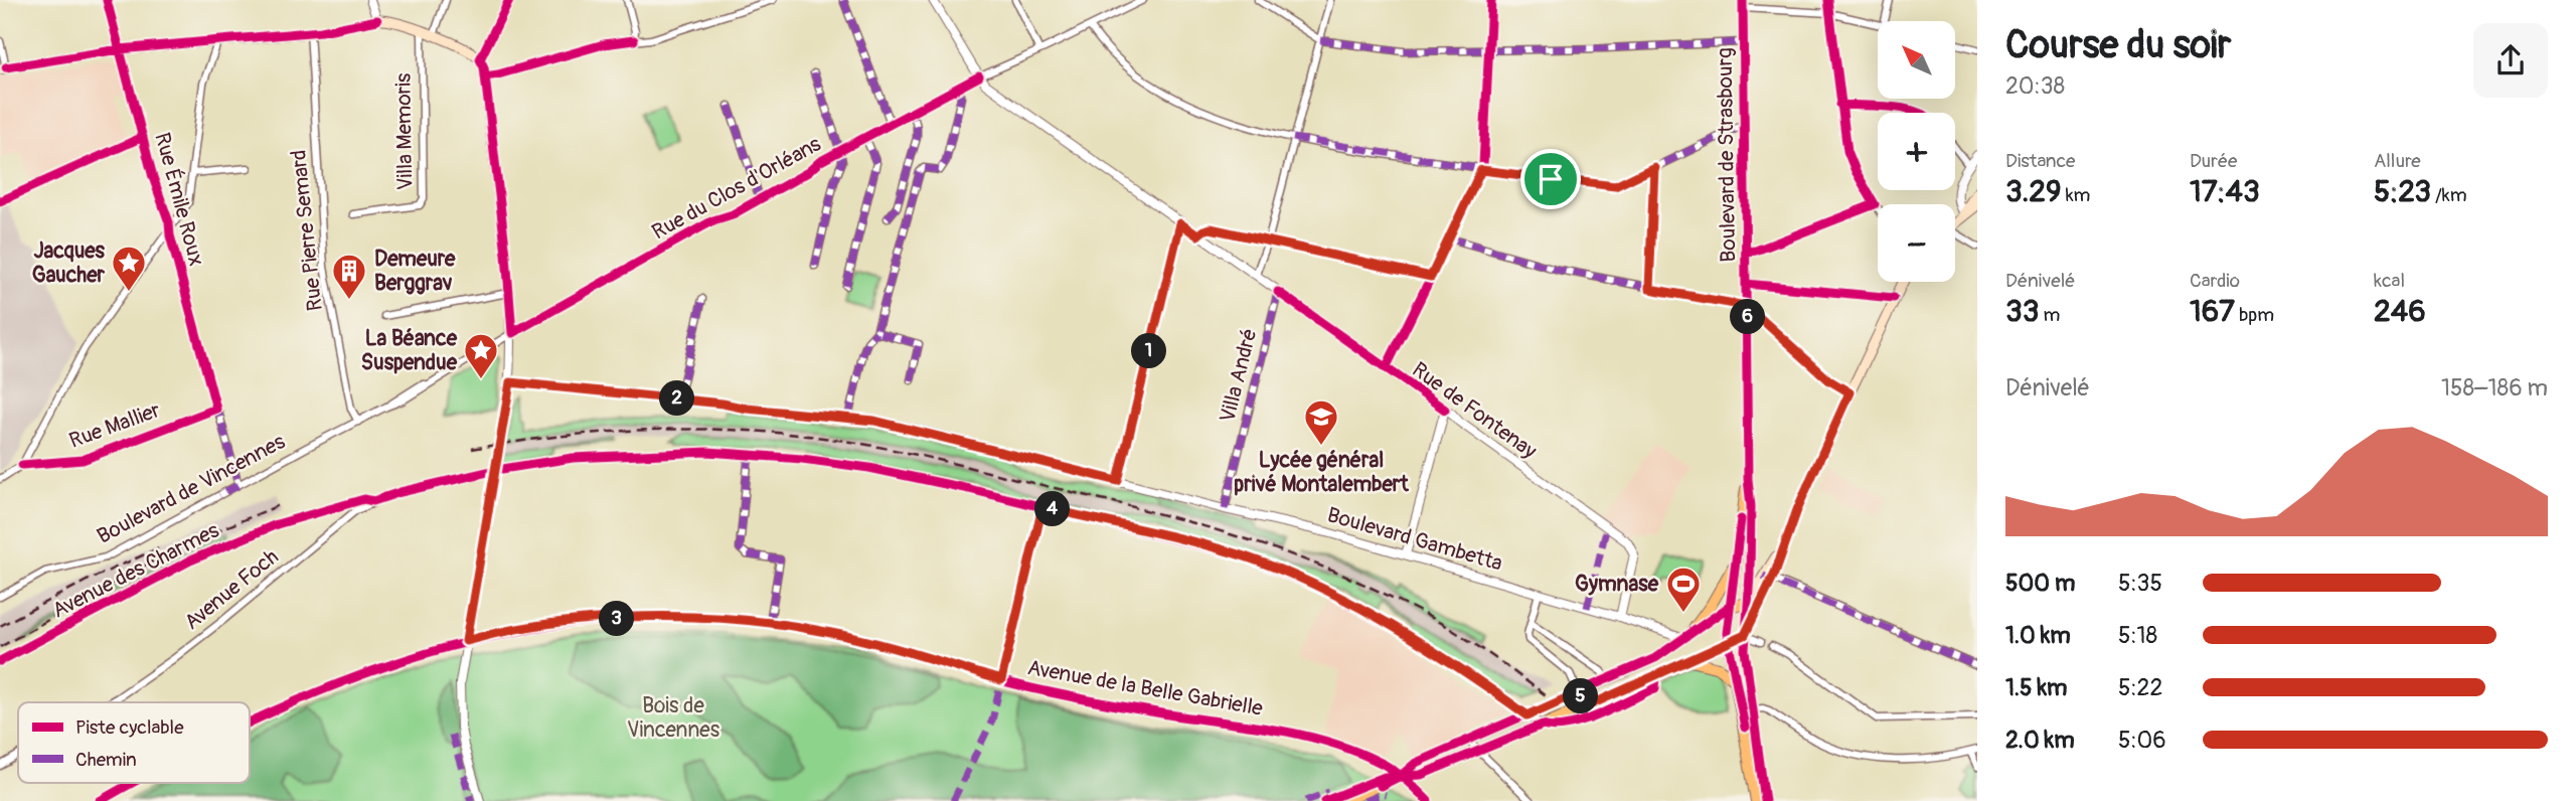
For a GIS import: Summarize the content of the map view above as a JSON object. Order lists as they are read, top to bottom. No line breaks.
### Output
{"streets":{"main road":["Boulevard de Strasbourg"],"street":["Villa Memoris","Rue du Clos d'Orléans","Rue Émile Roux","Rue Pierre Semard","Villa André","Rue de Fontenay","Rue Mallier","Boulevard de Vincennes","Boulevard Gambetta","Avenue des Charmes","Avenue Foch","Avenue de la Belle Gabrielle"]},"crossings":[["Rue du Clos d'Orléans","Rue de Fontenay"],["Rue du Clos d'Orléans","Boulevard de Vincennes"],["Rue Émile Roux","Rue Mallier"],["Rue Émile Roux","Boulevard de Vincennes"],["Rue Pierre Semard","Boulevard de Vincennes"],["Villa André","Rue de Fontenay"],["Villa André","Boulevard Gambetta"],["Rue de Fontenay","Boulevard Gambetta"],["Avenue des Charmes","Avenue Foch"]],"parks":["Bois de Vincennes"],"places":{"place":["Jacques Gaucher","La Béance Suspendue"],"building":["Demeure Berggrav"],"school or university":["Lycée général privé Montalembert"],"sports":["Gymnase"]},"legend":["Piste cyclable","Chemin"],"north":"top left","page":{"heading":["Course du soir","20:38"],"map_buttons":["+","−"],"stats":[["Distance","3.29 km"],["Durée","17:43"],["Allure","5:23 /km"],["Dénivelé","33 m"],["Cardio","167 bpm"],["kcal","246"]],"pins":["6","1","2","4","3","5"],"chart":["Dénivelé","158–186 m"],"list":[{"name":"500 m","note":"5:35"},{"name":"1.0 km","note":"5:18"},{"name":"1.5 km","note":"5:22"},{"name":"2.0 km","note":"5:06"}]}}
